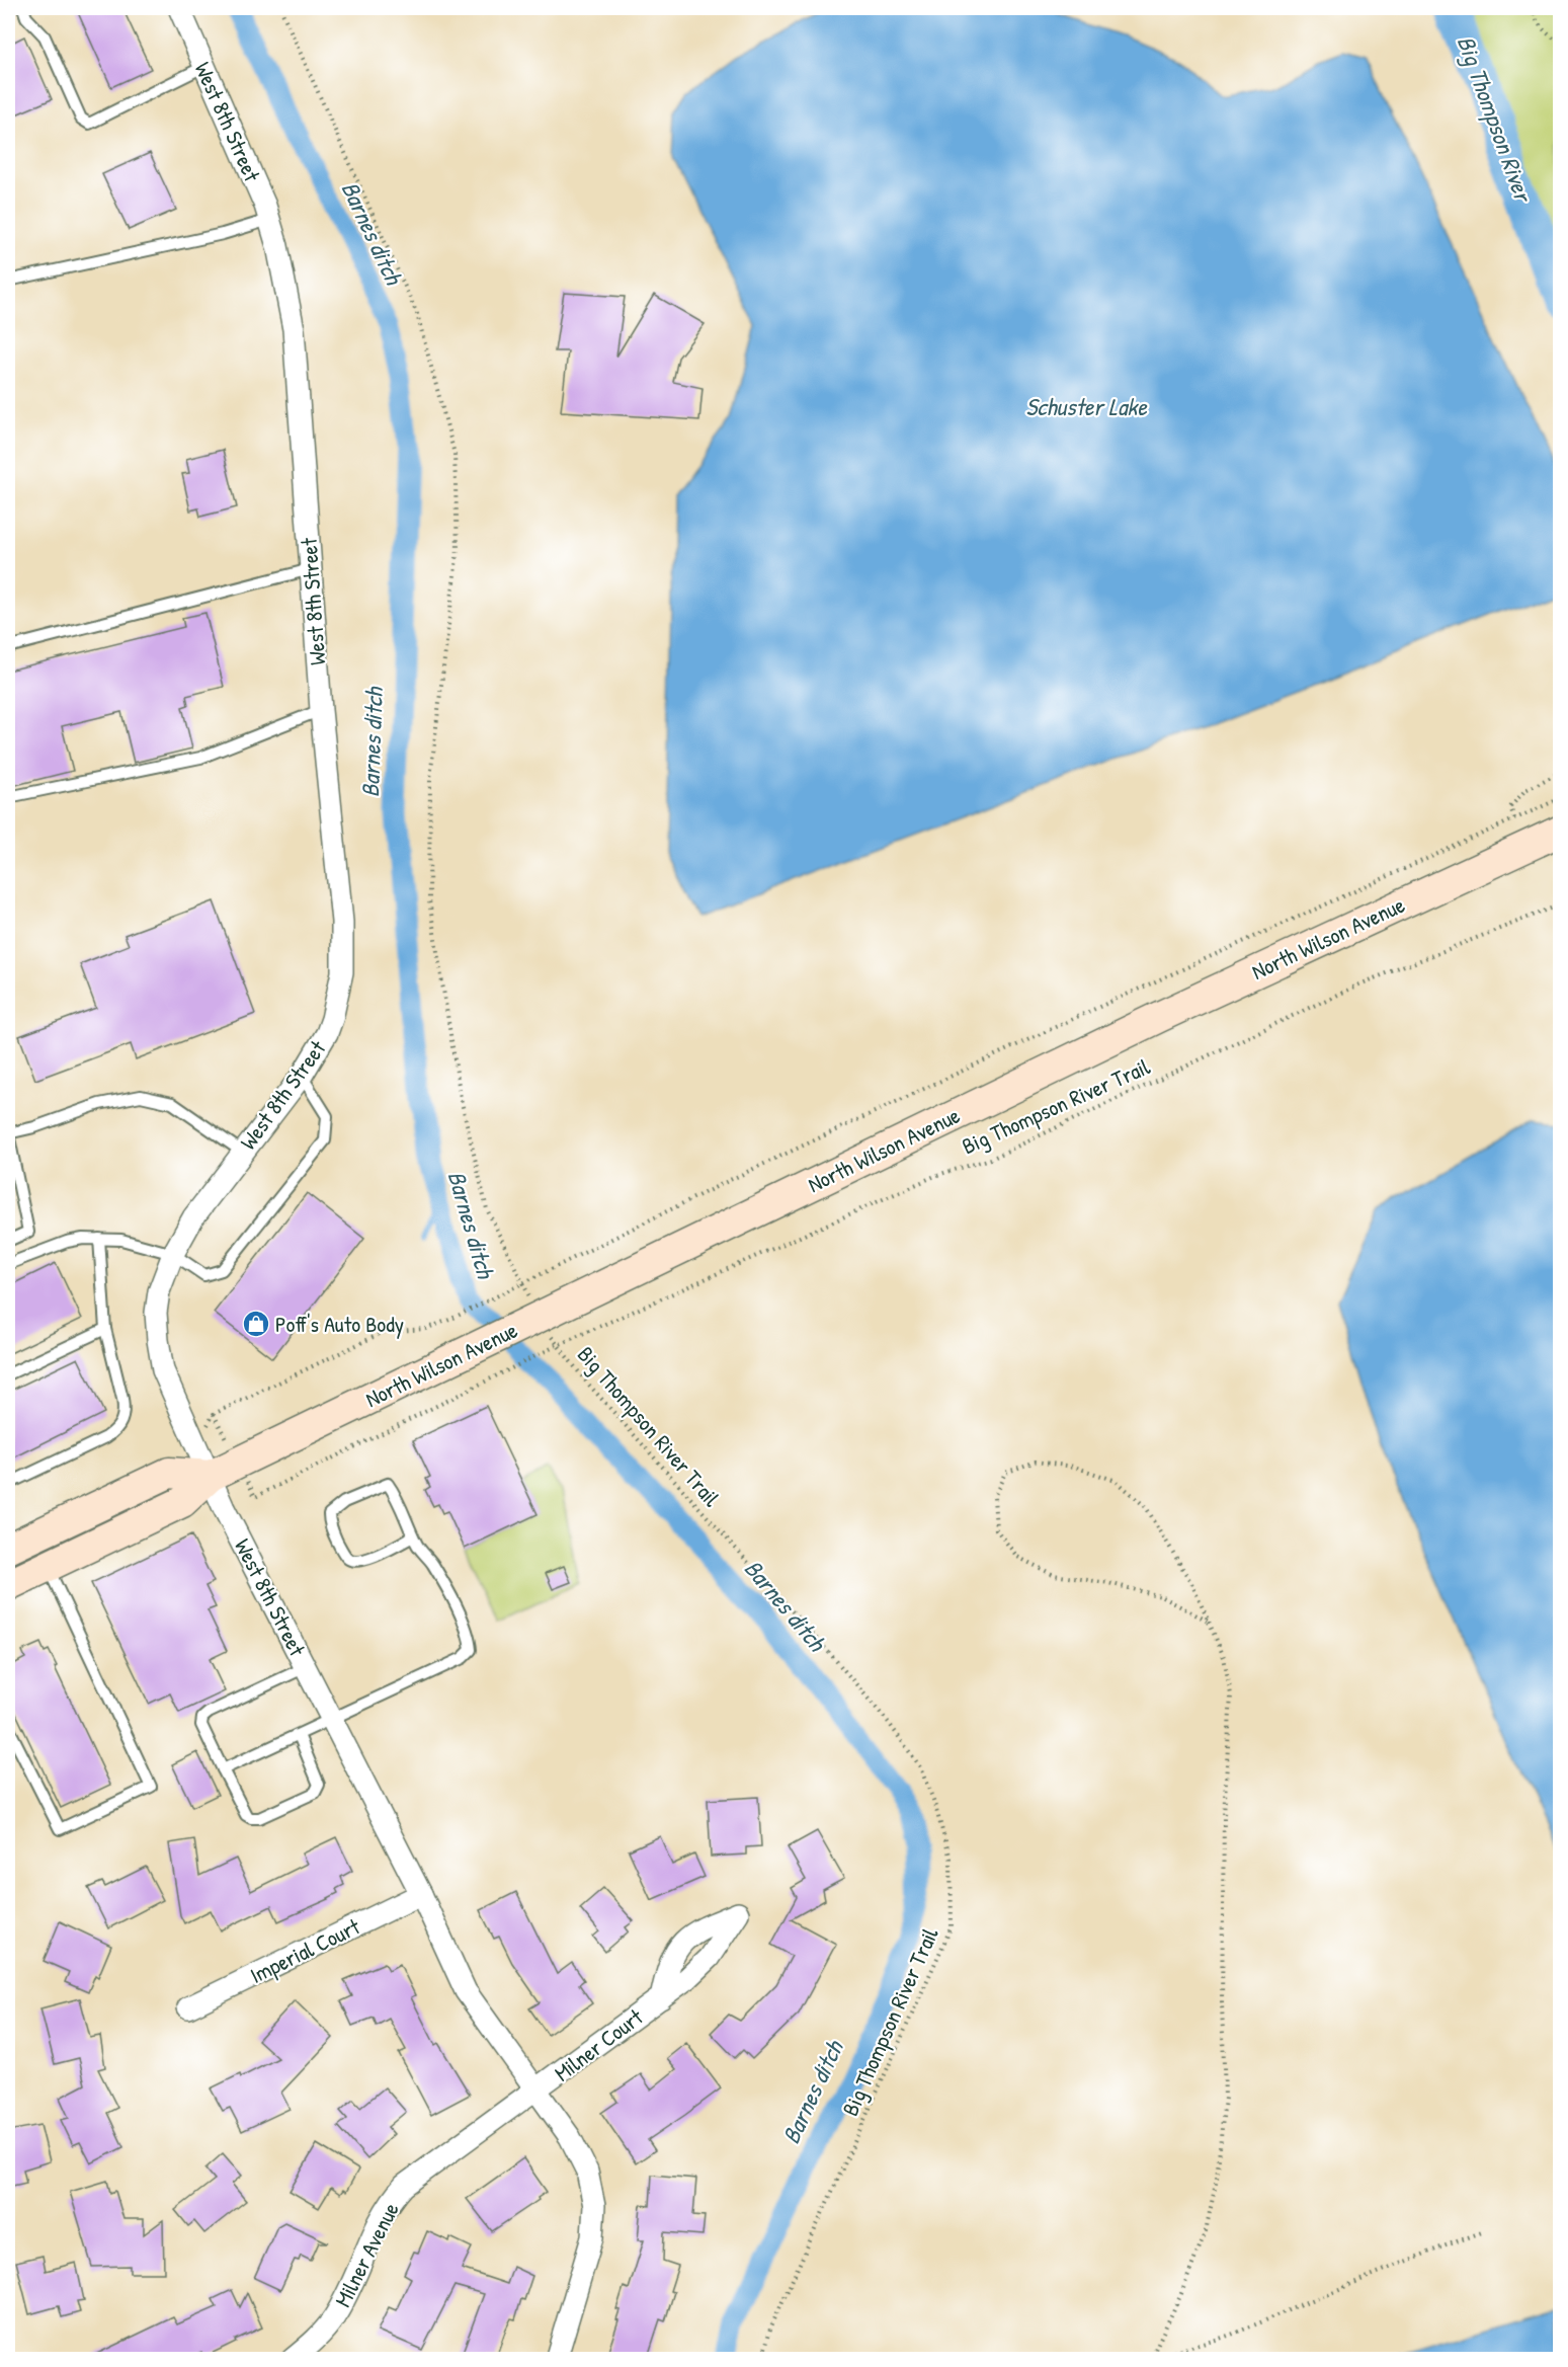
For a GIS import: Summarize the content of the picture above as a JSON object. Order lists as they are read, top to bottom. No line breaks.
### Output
{"streets":{"main road":["North Wilson Avenue"],"street":["West 8th Street","Imperial Court","Milner Court","Milner Avenue"],"path":["Big Thompson River Trail"]},"crossings":[["West 8th Street","North Wilson Avenue"],["West 8th Street","Imperial Court"],["West 8th Street","Milner Court"],["West 8th Street","Milner Avenue"],["Milner Court","Milner Avenue"]],"water":["Big Thompson River","Barnes ditch","Schuster Lake"],"places":{"shop":["Poff's Auto Body"]}}
